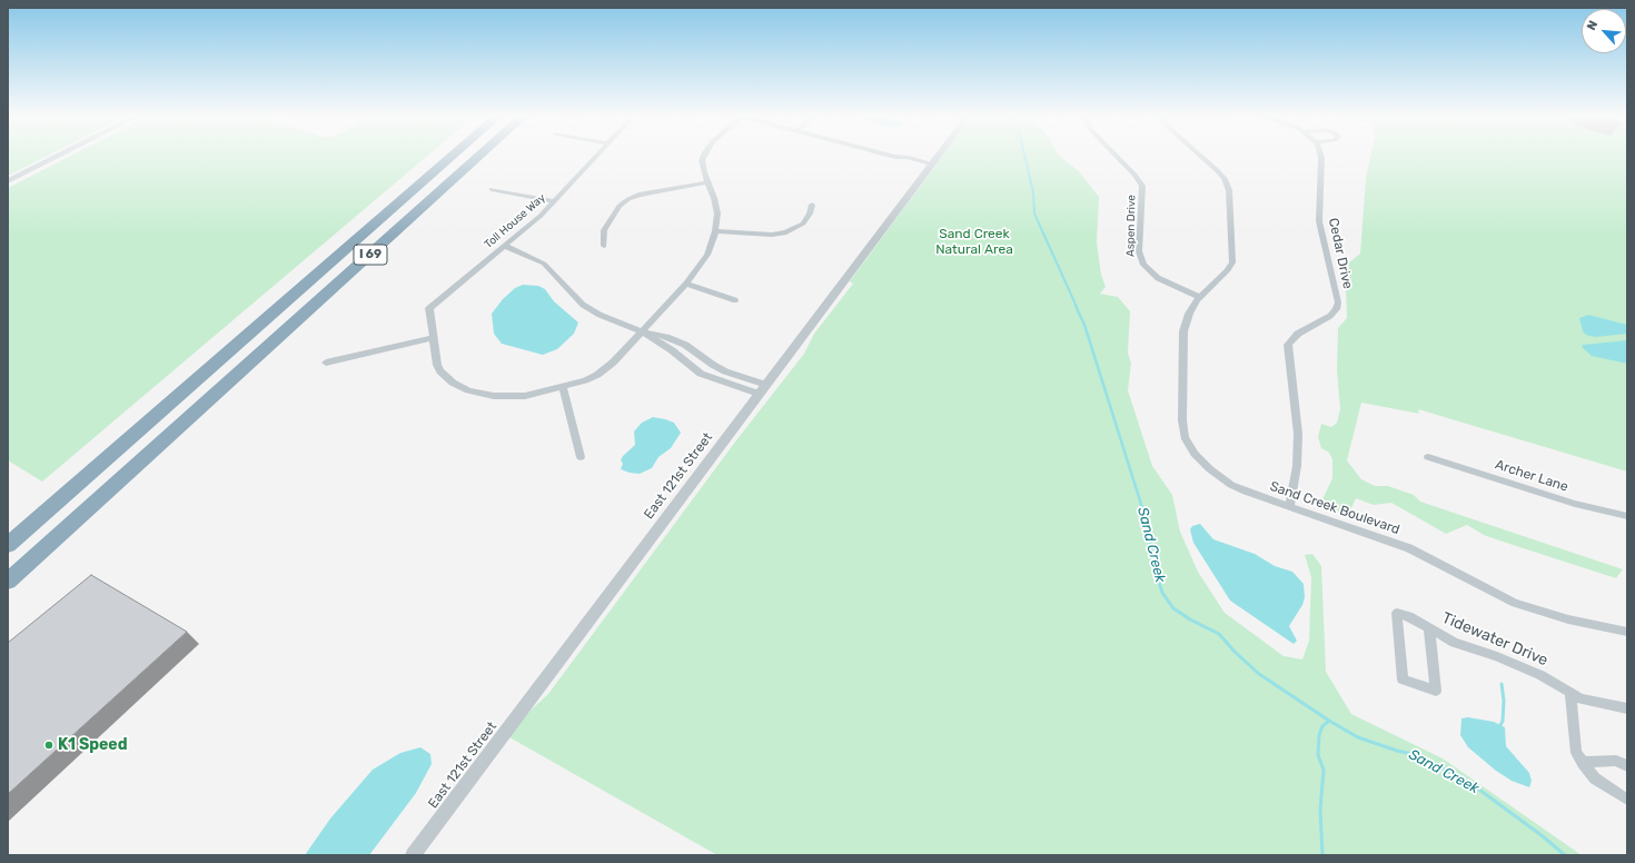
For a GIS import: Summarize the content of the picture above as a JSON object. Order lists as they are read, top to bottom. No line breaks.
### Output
{"streets":{"highway":["I 69"],"street":["Toll House Way","Aspen Drive","Cedar Drive","East 121st Street","Archer Lane","Sand Creek Boulevard","Tidewater Drive"]},"crossings":[["Aspen Drive","Sand Creek Boulevard"],["Cedar Drive","Sand Creek Boulevard"]],"water":["Sand Creek"],"parks":["Sand Creek Natural Area"],"places":["K1 Speed"],"north":"top left"}
